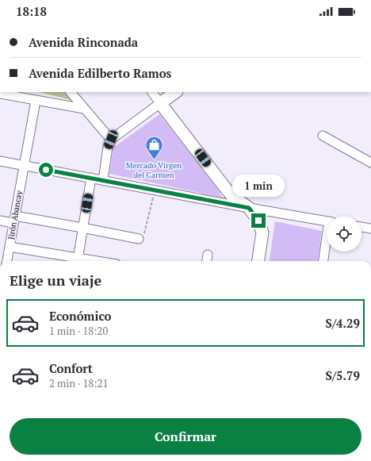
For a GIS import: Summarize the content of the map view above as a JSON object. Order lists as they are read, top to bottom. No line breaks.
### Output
{"streets":{"street":["Jirón Abancay"]},"places":{"shop":["Mercado Virgen del Carmen"]},"page":{"status":"18:18","banner":["Avenida Rinconada","Avenida Edilberto Ramos"],"bubble":"1 min","heading":"Elige un viaje","list":[{"name":"Económico","note":"1 min · 18:20","value":"S/4.29"},{"name":"Confort","note":"2 min · 18:21","value":"S/5.79"}],"buttons":"Confirmar"}}
